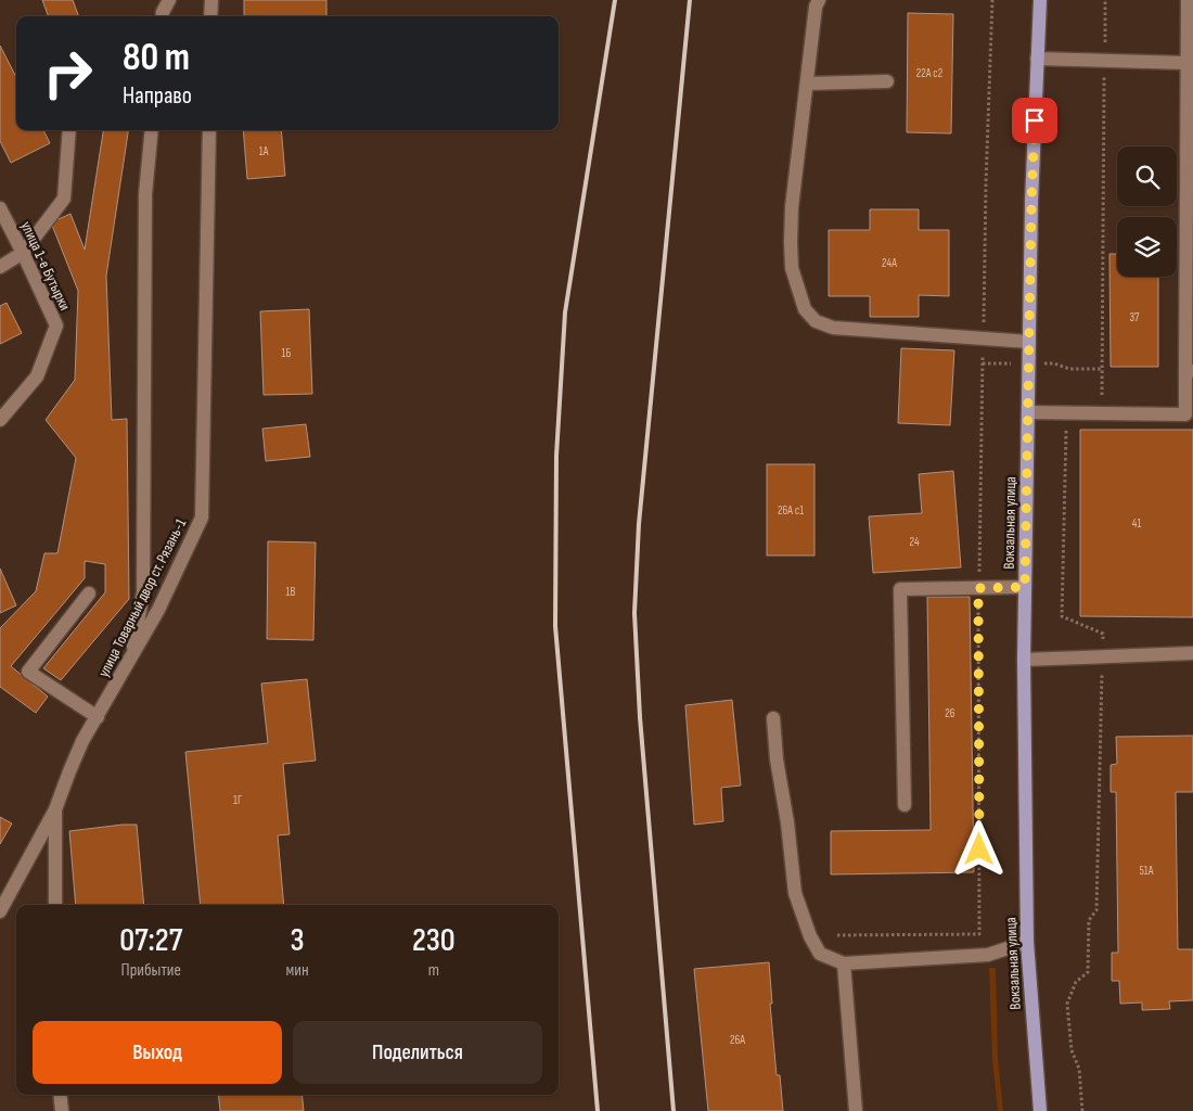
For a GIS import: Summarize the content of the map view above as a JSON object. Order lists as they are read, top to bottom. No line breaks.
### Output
{"streets":{"main road":["Вокзальная улица"],"street":["улица 1-е Бутырки","улица Товарный двор ст. Рязань-1"]},"house_numbers":["22А с2","1А","24А","37","1Б","26А с1","41","24","1В","26","1Г","51А","26А"],"page":{"turn":["80 m","Направо"],"eta":["07:27","Прибытие","3","мин","230","m"],"buttons":["Выход","Поделиться"]}}
